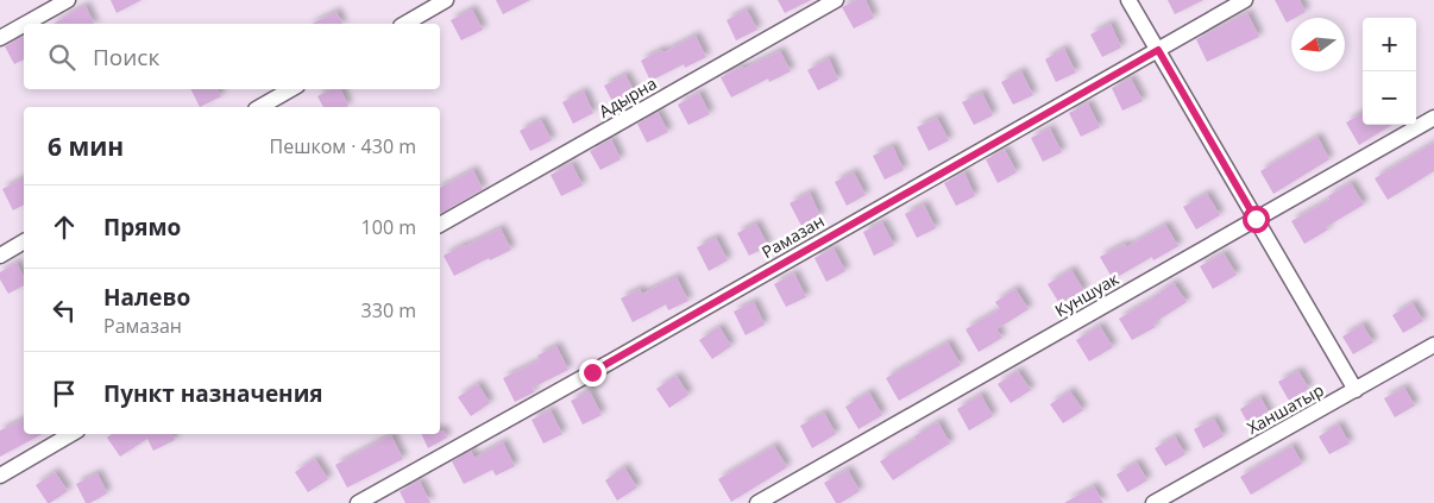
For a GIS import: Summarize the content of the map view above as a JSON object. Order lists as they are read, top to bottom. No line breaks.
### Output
{"streets":{"street":["Адырна","Рамазан","Куншуак","Ханшатыр"]},"north":"left","page":{"map_buttons":["+","−"],"search":"Поиск","heading":["6 мин","Пешком · 430 m"],"list":[["Прямо","100 m"],["Налево","Рамазан","330 m"],"Пункт назначения"]}}
